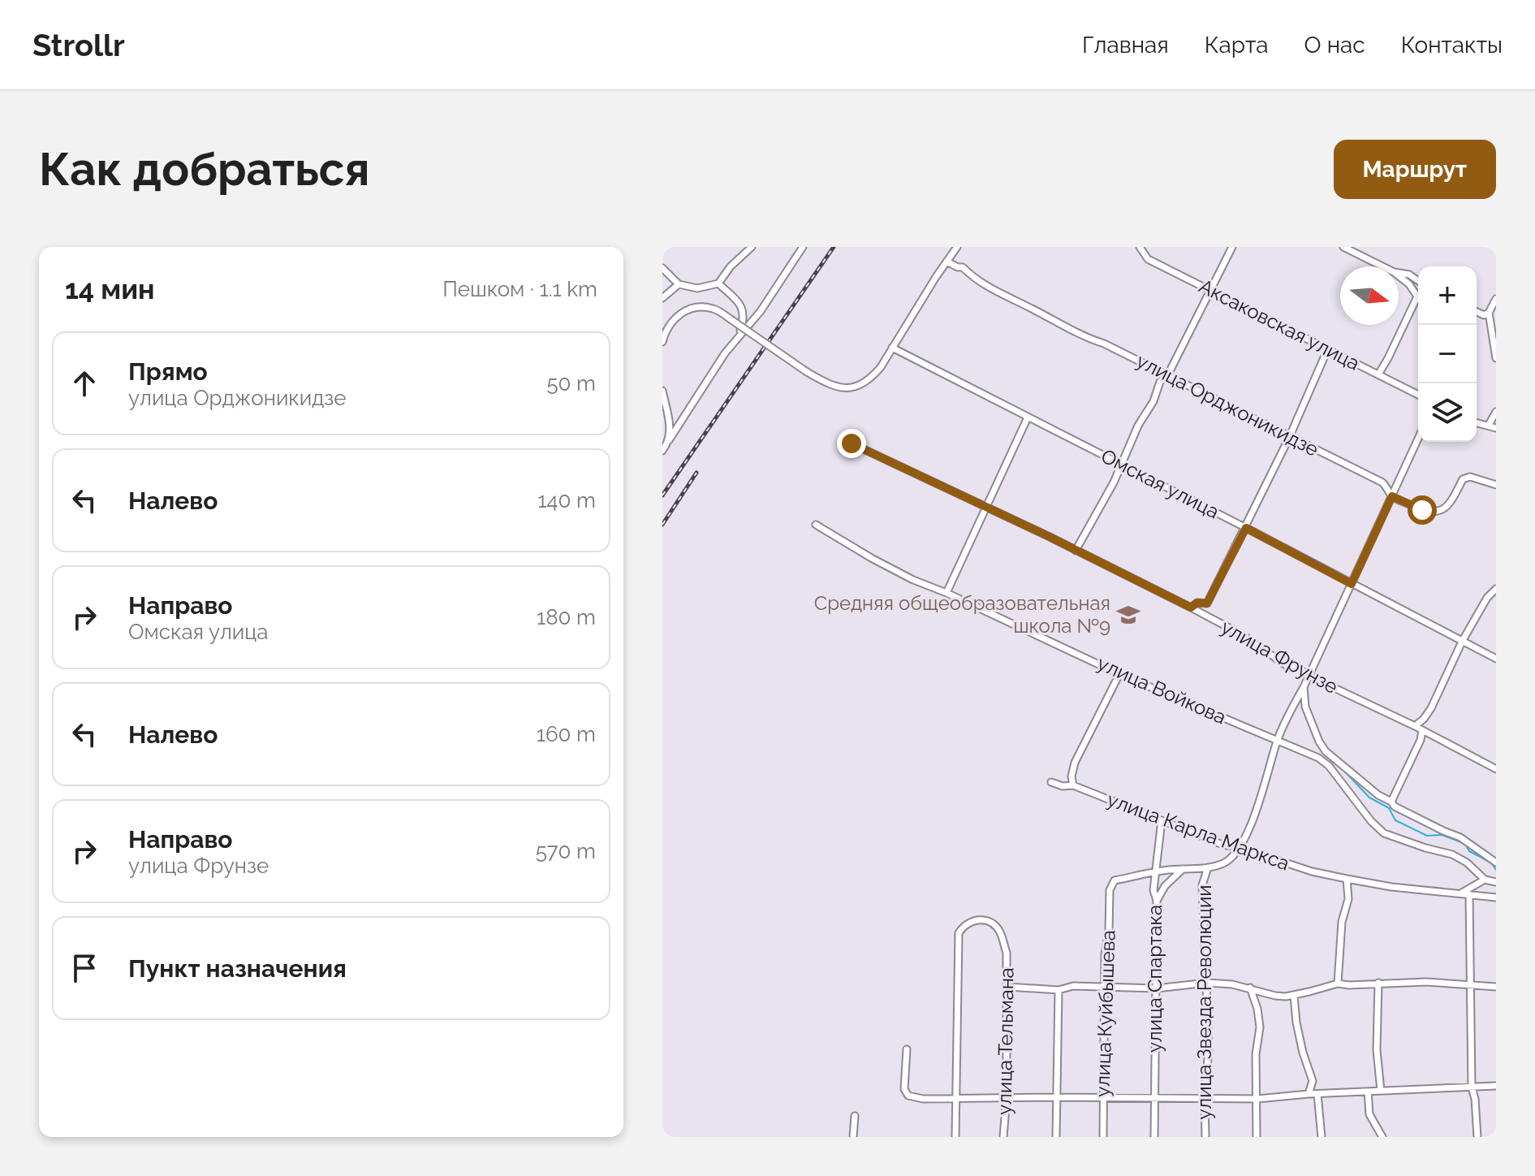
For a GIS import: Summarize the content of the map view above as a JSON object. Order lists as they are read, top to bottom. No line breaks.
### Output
{"streets":{"street":["Аксаковская улица","улица Орджоникидзе","Омская улица","улица Фрунзе","улица Войкова","улица Карла Маркса","улица Спартака","улица Звезда Революции","улица Куйбышева","улица Тельмана"]},"crossings":[["улица Карла Маркса","улица Спартака"],["улица Спартака","улица Куйбышева"]],"places":{"school or university":["Средняя общеобразовательная школа №9"]},"north":"right","page":{"header":"Strollr","nav":["Главная","Карта","О нас","Контакты"],"buttons":"Маршрут","title":"Как добраться","heading":["14 мин","Пешком · 1.1 km"],"map_buttons":["+","−"],"list":[["Прямо","улица Орджоникидзе","50 m"],["Налево","140 m"],["Направо","Омская улица","180 m"],["Налево","160 m"],["Направо","улица Фрунзе","570 m"],"Пункт назначения"]}}
